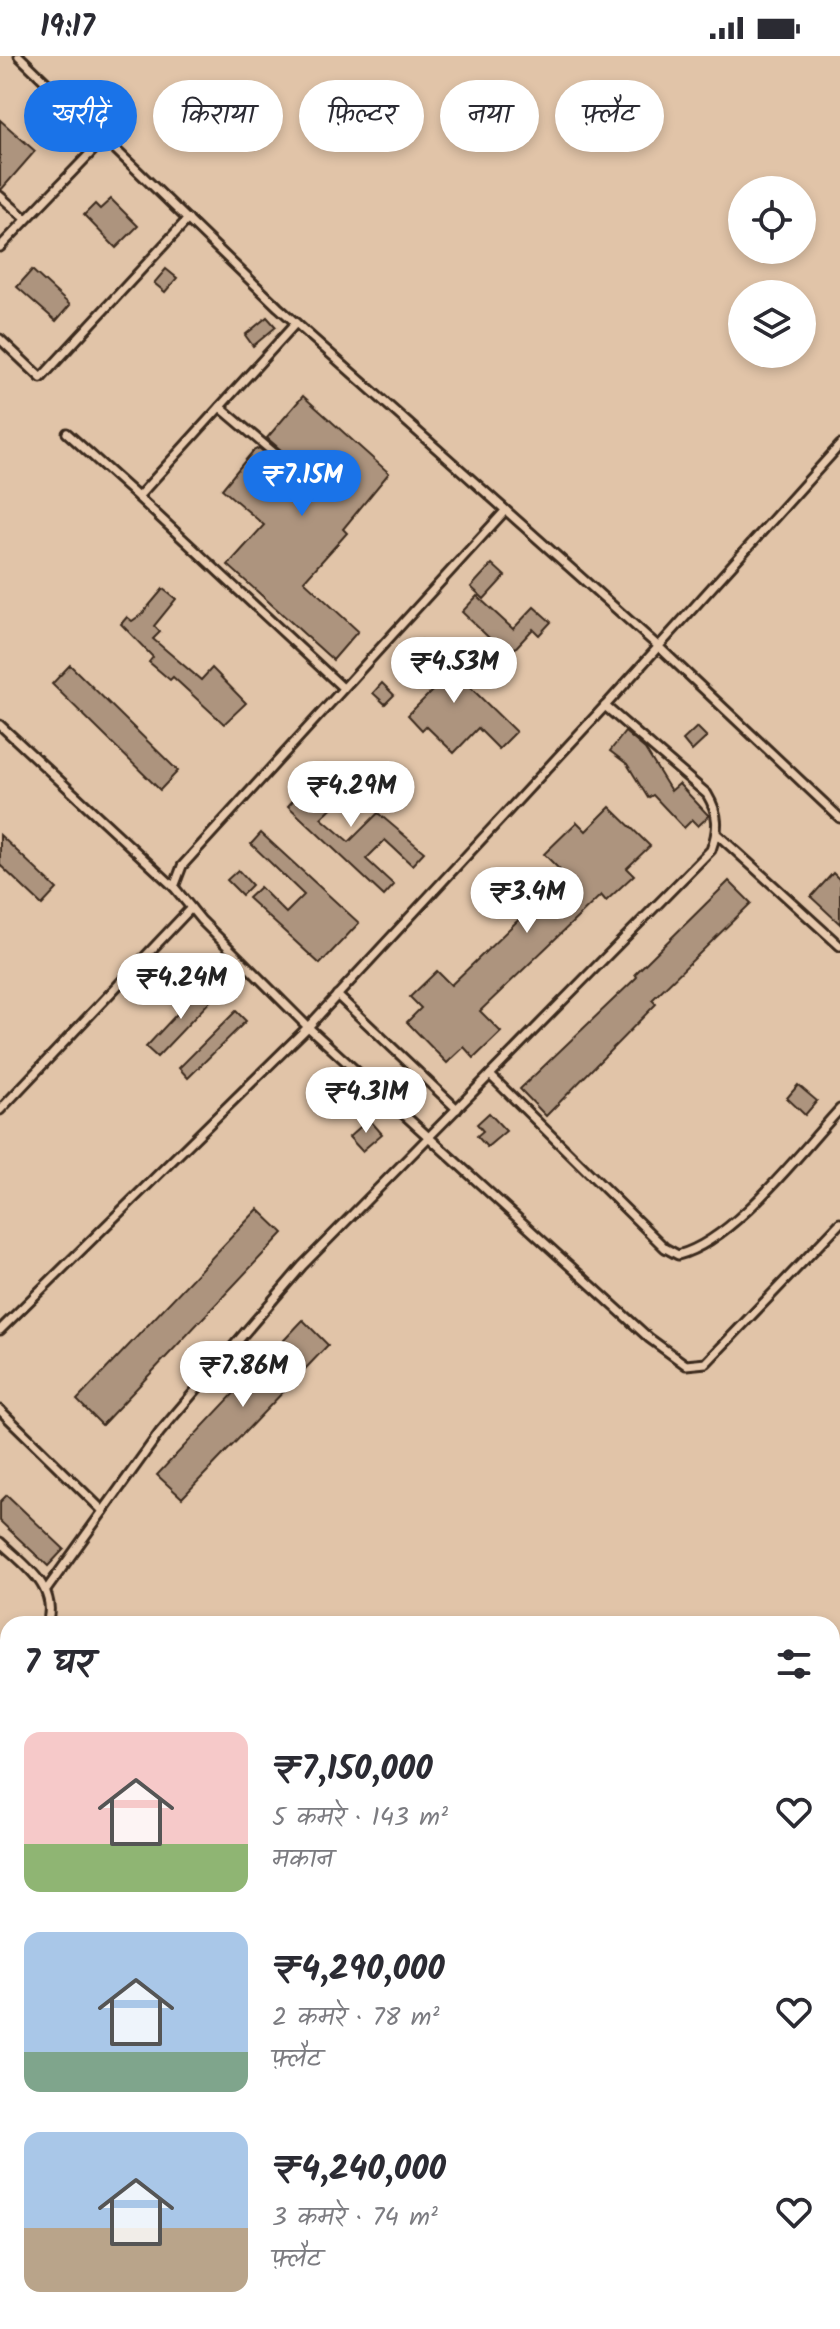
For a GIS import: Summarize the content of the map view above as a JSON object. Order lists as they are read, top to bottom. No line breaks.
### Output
{"page":{"status":"19:17","chip":["खरीदें","किराया","फ़िल्टर","नया","फ़्लैट"],"price":["₹7.15M","₹4.53M","₹4.29M","₹3.4M","₹4.24M","₹4.31M","₹7.86M"],"heading":"7 घर","list":[{"name":"₹7,150,000","note":"5 कमरे · 143 m² · मकान"},{"name":"₹4,290,000","note":"2 कमरे · 78 m² · फ़्लैट"},{"name":"₹4,240,000","note":"3 कमरे · 74 m² · फ़्लैट"}]}}
